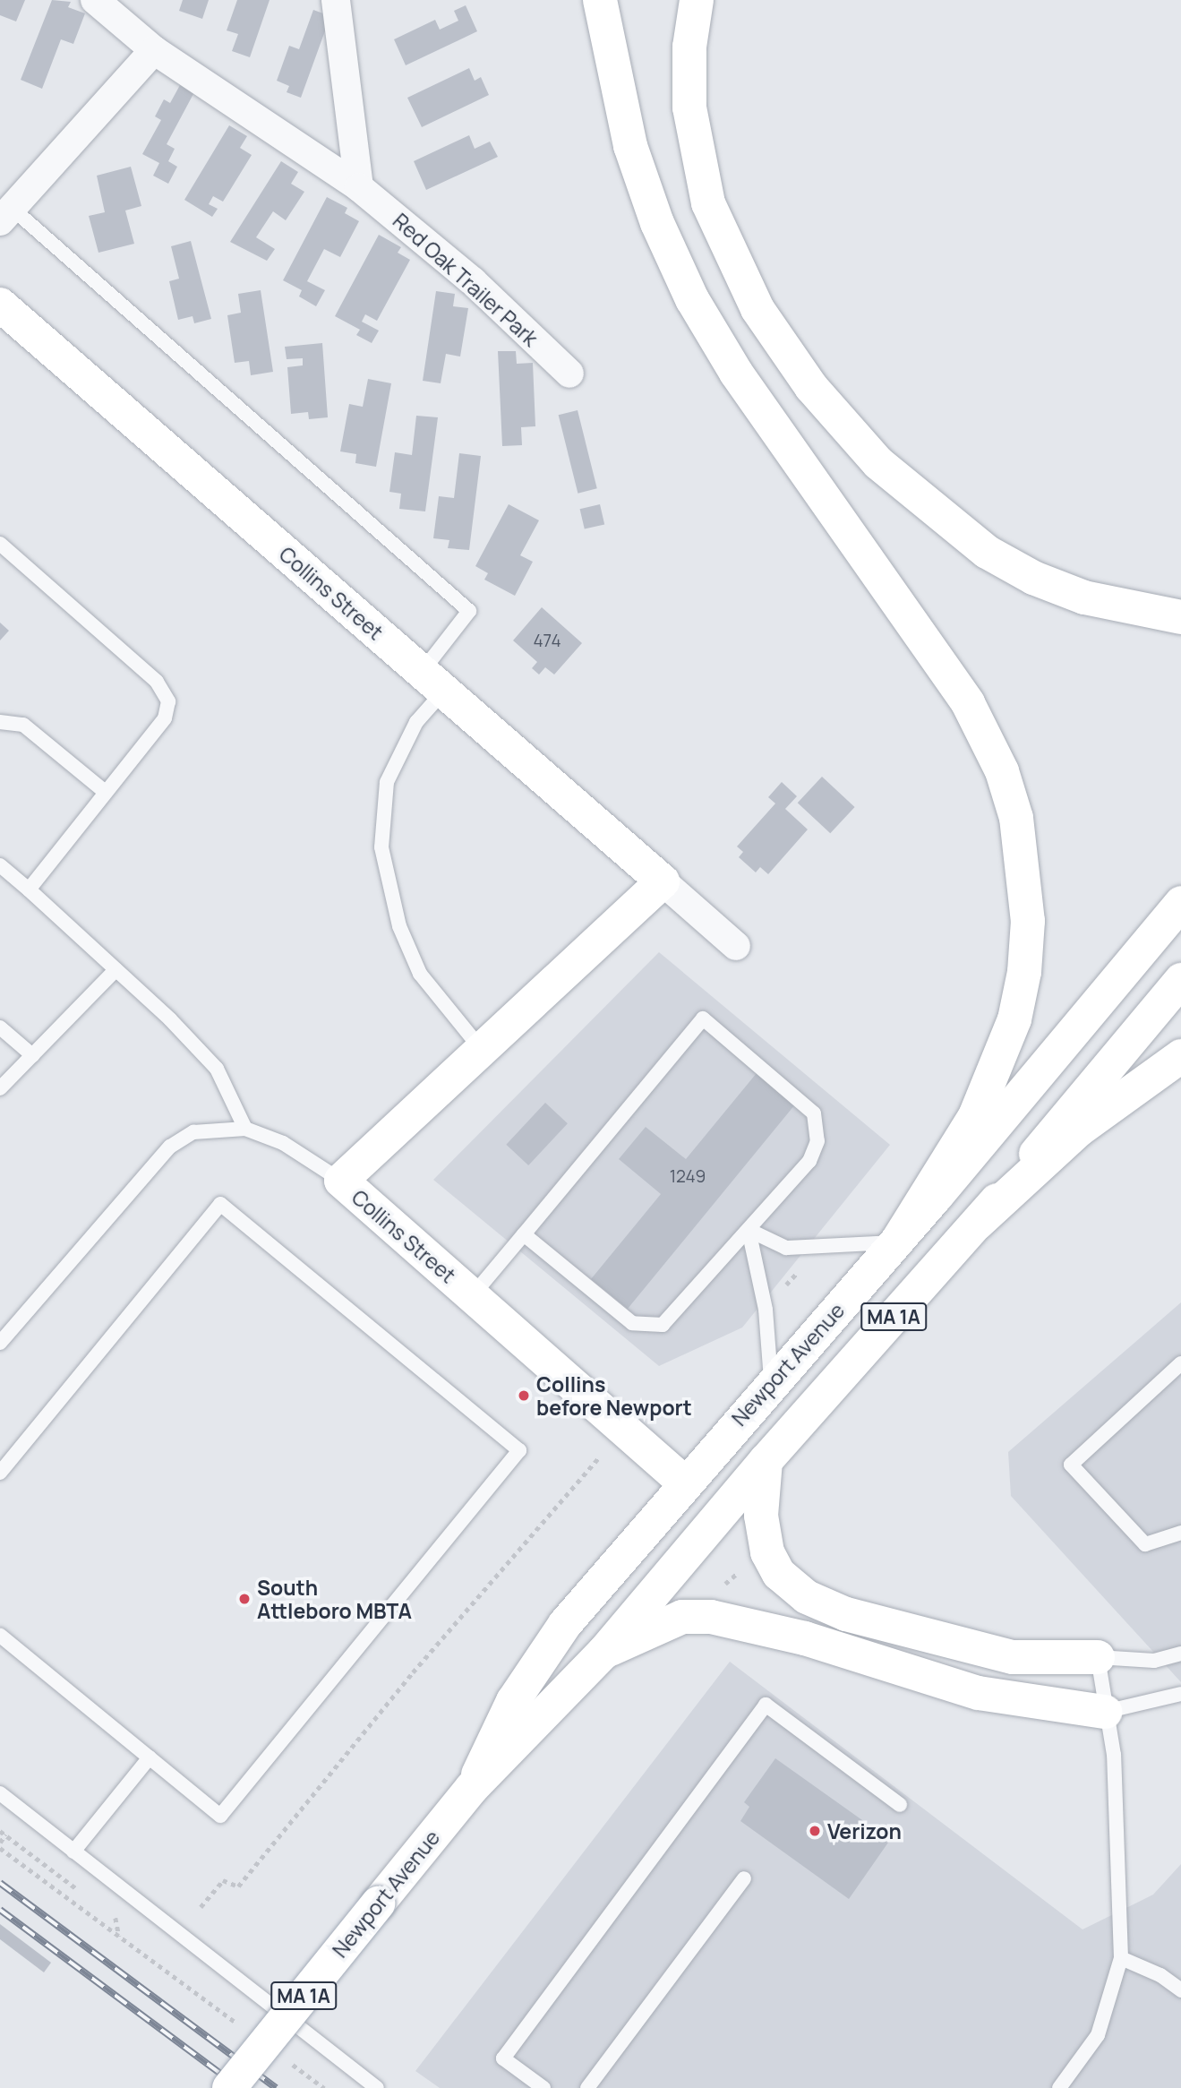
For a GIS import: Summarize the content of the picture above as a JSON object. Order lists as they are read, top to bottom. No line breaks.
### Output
{"streets":{"main road":["Collins Street","MA 1A","Newport Avenue"],"street":["Red Oak Trailer Park"]},"crossings":[["Collins Street","Newport Avenue"]],"places":["Collins before Newport","South Attleboro MBTA","Verizon"],"house_numbers":["474","1249"]}
